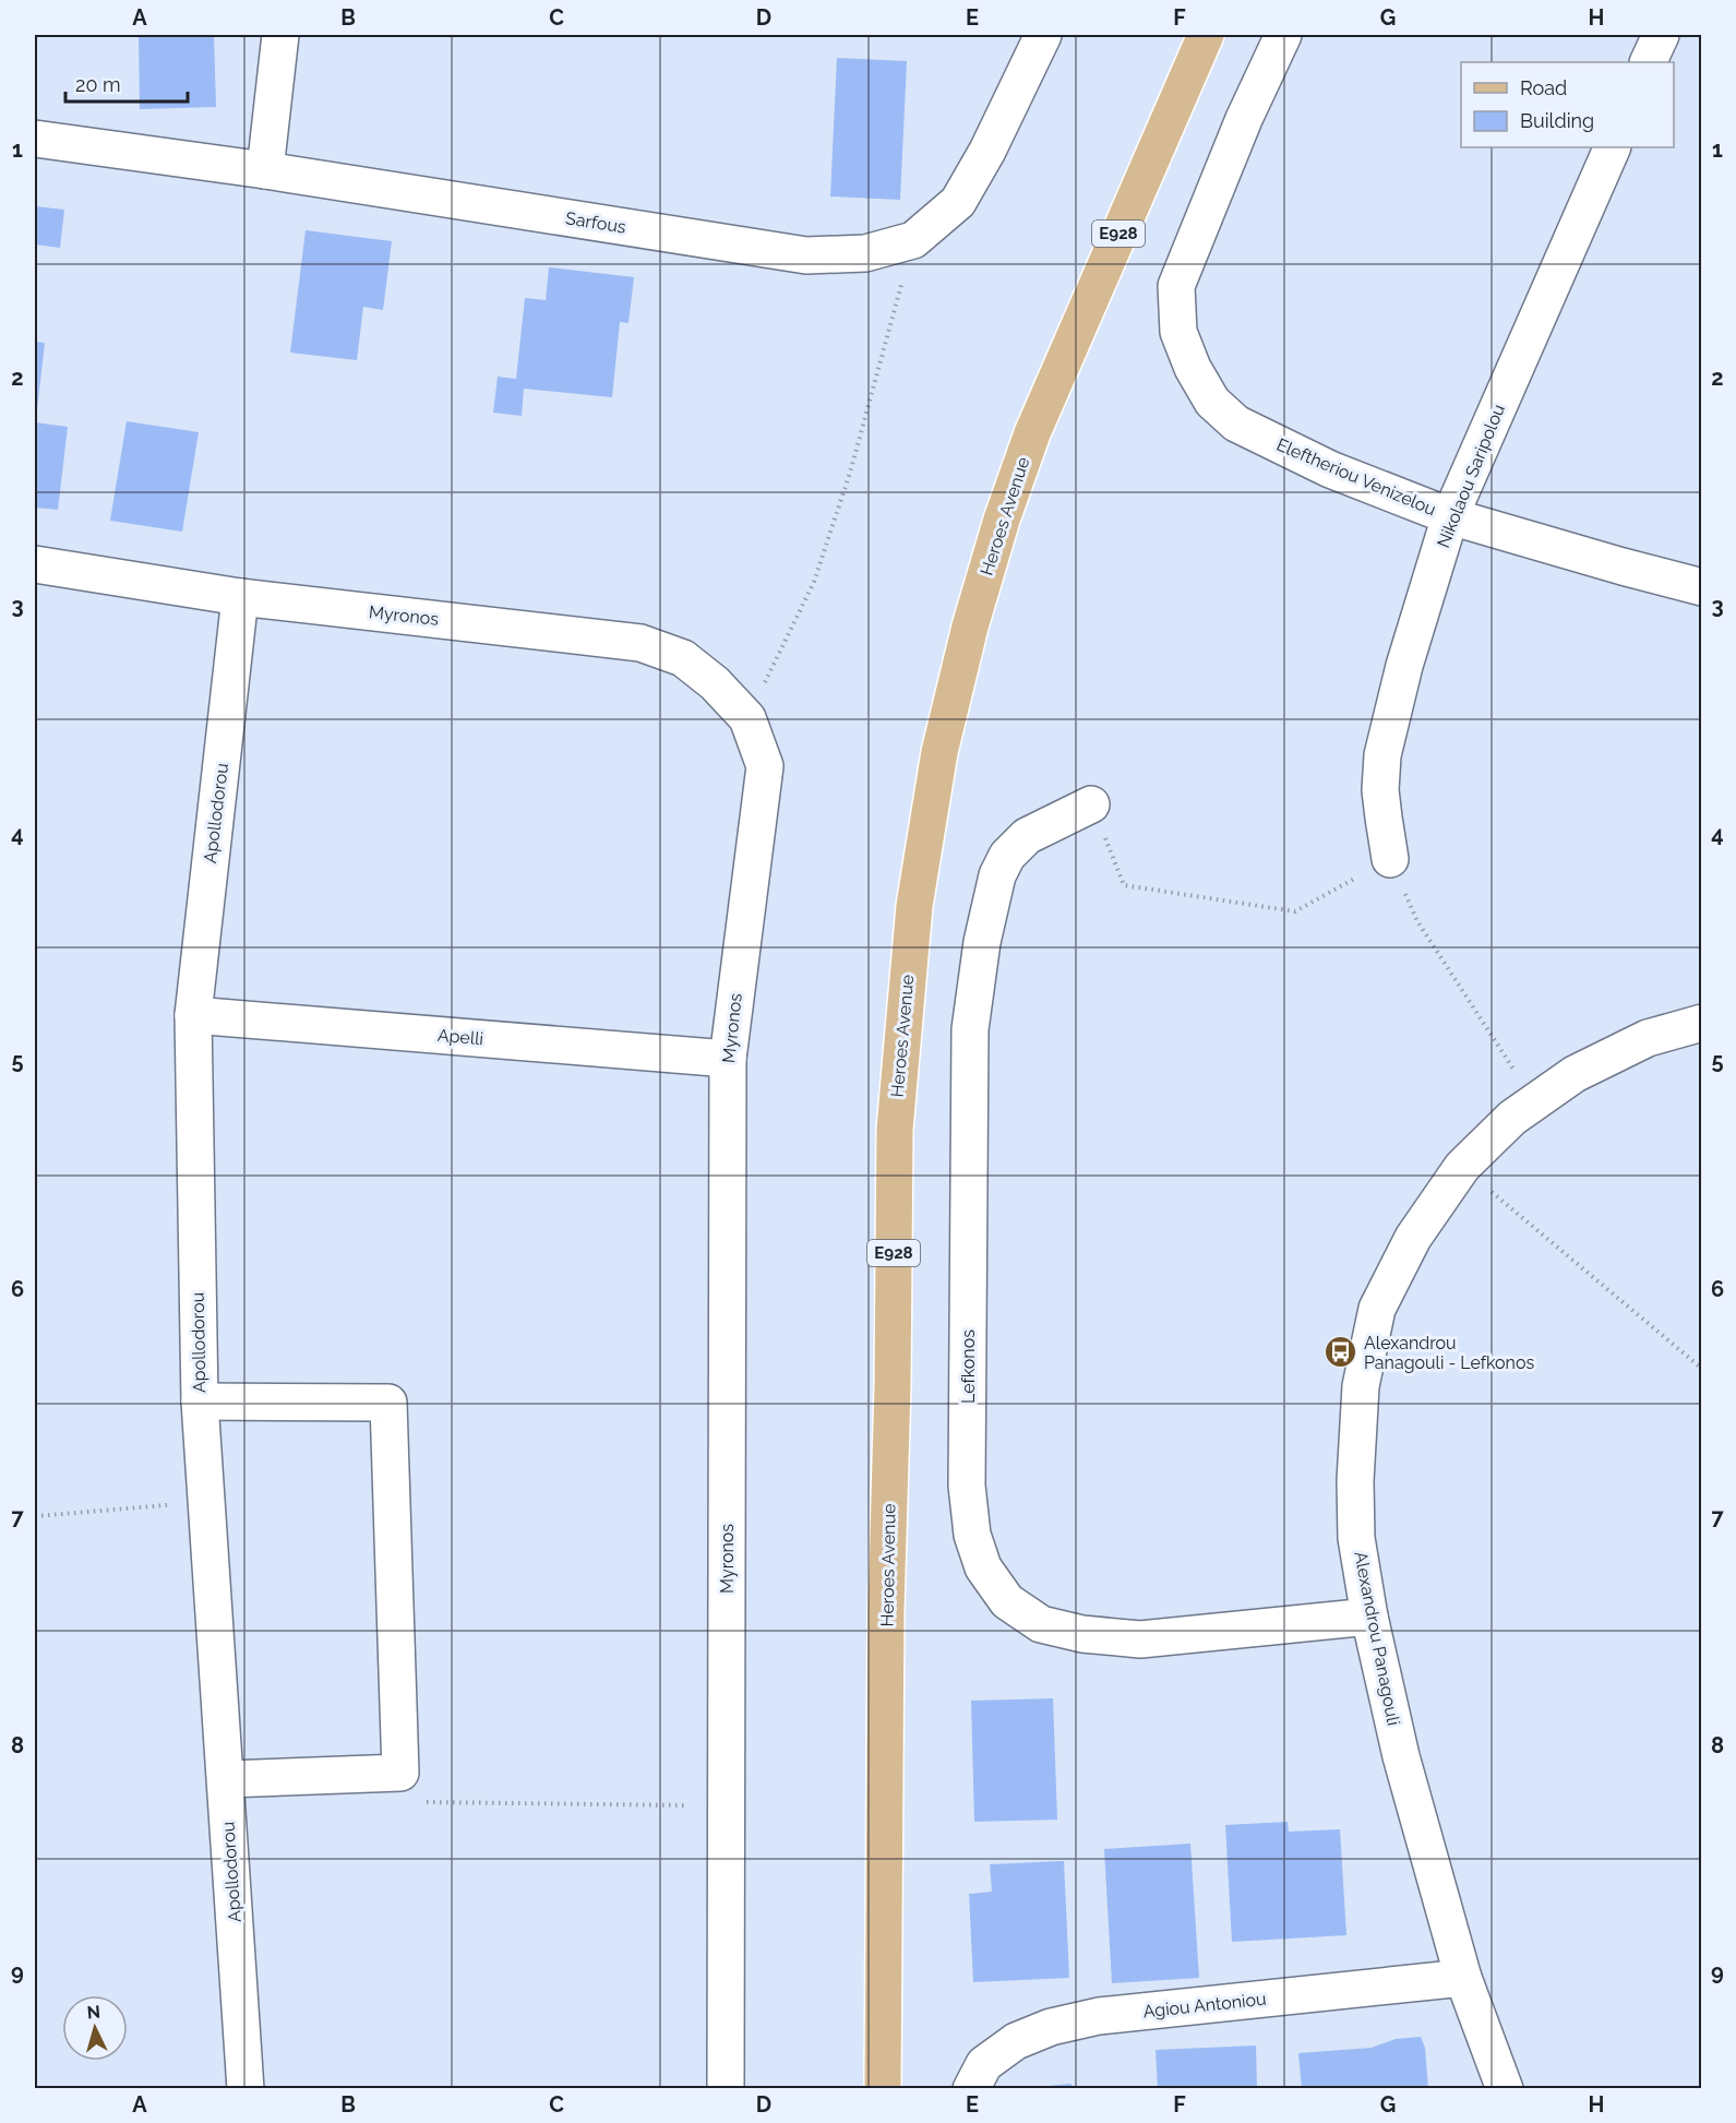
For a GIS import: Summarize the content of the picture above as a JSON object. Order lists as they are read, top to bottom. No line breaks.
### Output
{"streets":{"main road":["E928","Heroes Avenue"],"street":["Sarfous","Nikolaou Saripolou","Eleftheriou Venizelou","Myronos","Apollodorou","Apelli","Lefkonos","Alexandrou Panagouli","Agiou Antoniou"]},"crossings":[["Nikolaou Saripolou","Eleftheriou Venizelou"],["Myronos","Apollodorou"],["Myronos","Apelli"],["Apollodorou","Apelli"],["Lefkonos","Alexandrou Panagouli"],["Alexandrou Panagouli","Agiou Antoniou"]],"places":{"bus stop":["Alexandrou Panagouli - Lefkonos"]},"legend":["Road","Building"],"scale_bar":"20 m","north":"top","grid":{"columns":["A","B","C","D","E","F","G","H"],"rows":["1","2","3","4","5","6","7","8","9"]}}
